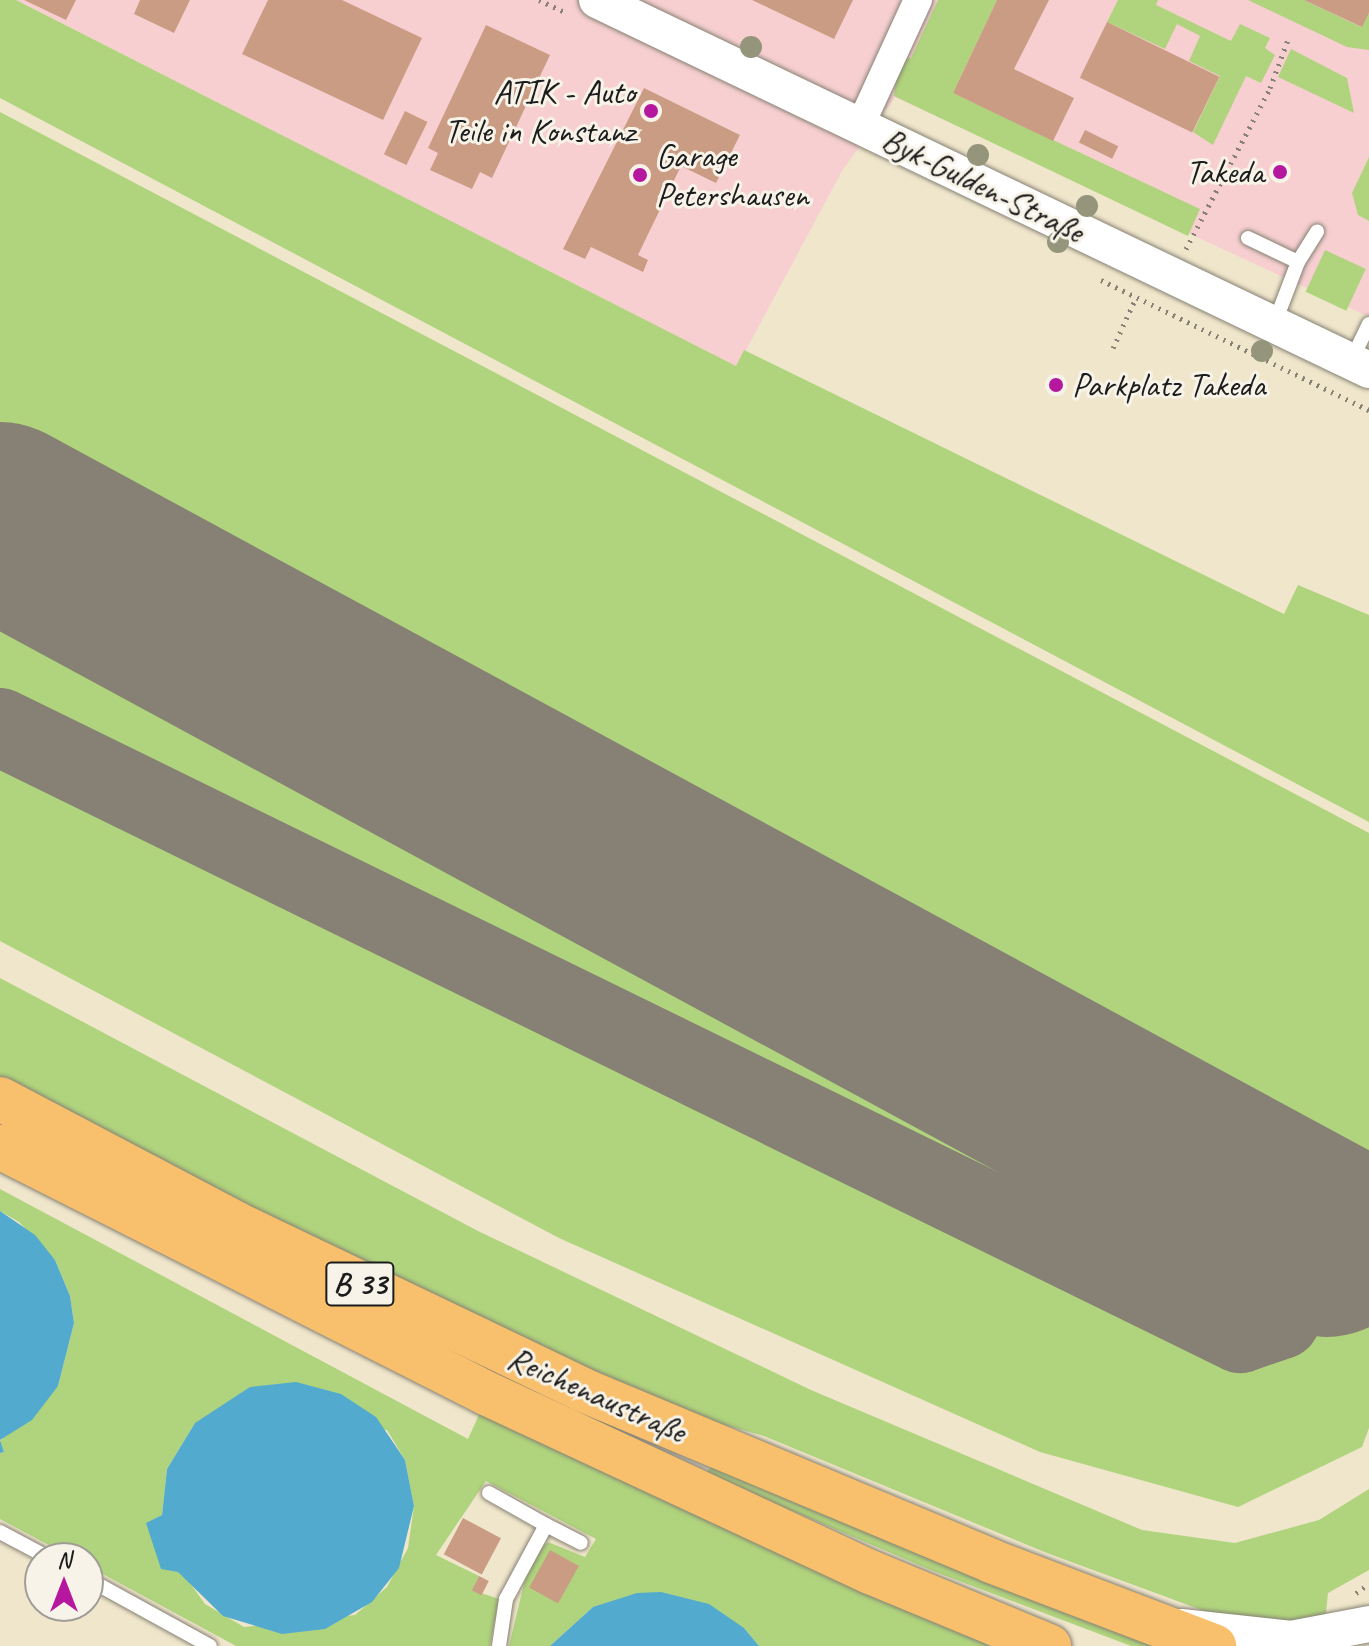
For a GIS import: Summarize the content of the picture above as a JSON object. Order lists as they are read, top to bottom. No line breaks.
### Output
{"streets":{"main road":["B 33","Reichenaustraße"],"street":["Byk-Gulden-Straße"]},"places":["ATIK - Auto Teile in Konstanz","Takeda","Garage Petershausen","Parkplatz Takeda"],"north":"top"}
